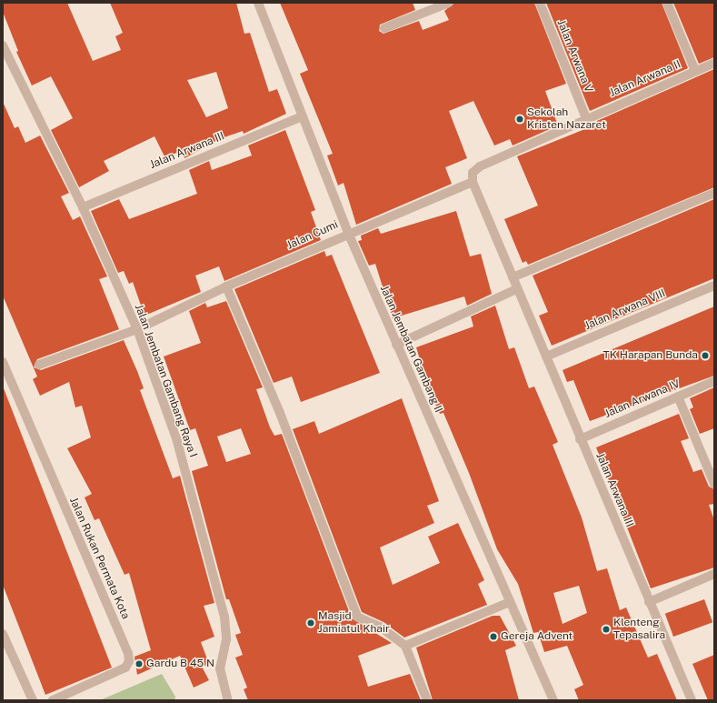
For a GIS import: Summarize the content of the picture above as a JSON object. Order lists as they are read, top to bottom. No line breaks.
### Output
{"streets":{"street":["Jalan Arwana V","Jalan Arwana II","Jalan Arwana III","Jalan Cumi","Jalan Arwana VIII","Jalan Jembatan Gambang II","Jalan Jembatan Gambang Raya I","Jalan Arwana IV","Jalan Rukan Permata Kota"]},"crossings":[["Jalan Arwana V","Jalan Arwana II"],["Jalan Arwana III","Jalan Cumi"],["Jalan Arwana III","Jalan Arwana VIII"],["Jalan Arwana III","Jalan Jembatan Gambang II"],["Jalan Arwana III","Jalan Jembatan Gambang Raya I"],["Jalan Arwana III","Jalan Arwana IV"],["Jalan Cumi","Jalan Jembatan Gambang II"],["Jalan Cumi","Jalan Jembatan Gambang Raya I"]],"places":["Sekolah Kristen Nazaret","TK Harapan Bunda","Masjid Jamiatul Khair","Klenteng Tepasalira","Gereja Advent","Gardu B 45 N"]}
